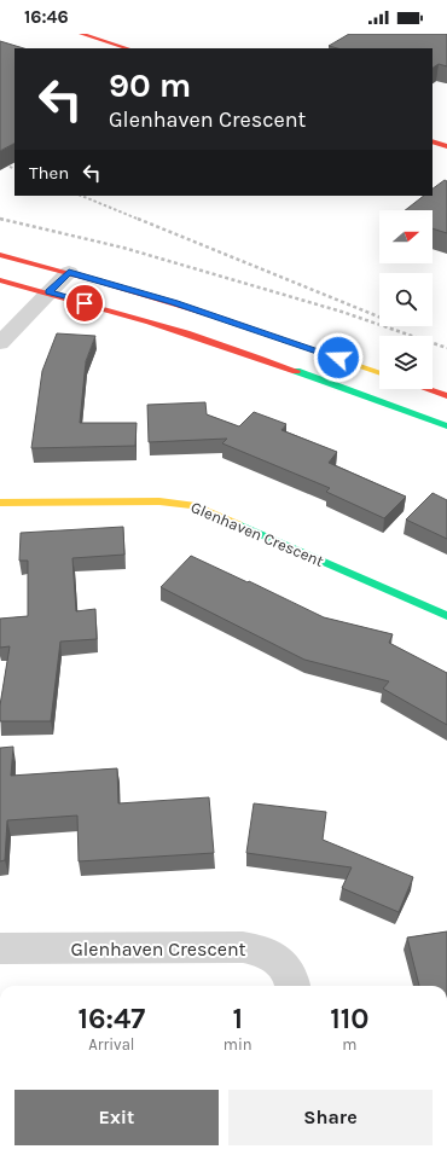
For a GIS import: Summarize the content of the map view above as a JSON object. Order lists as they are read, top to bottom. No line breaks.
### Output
{"streets":{"main road":["Glenhaven Crescent"]},"north":"right","page":{"status":"16:46","turn":["90 m","Glenhaven Crescent"],"then":"Then","eta":["16:47","Arrival","1","min","110","m"],"buttons":["Exit","Share"]}}
